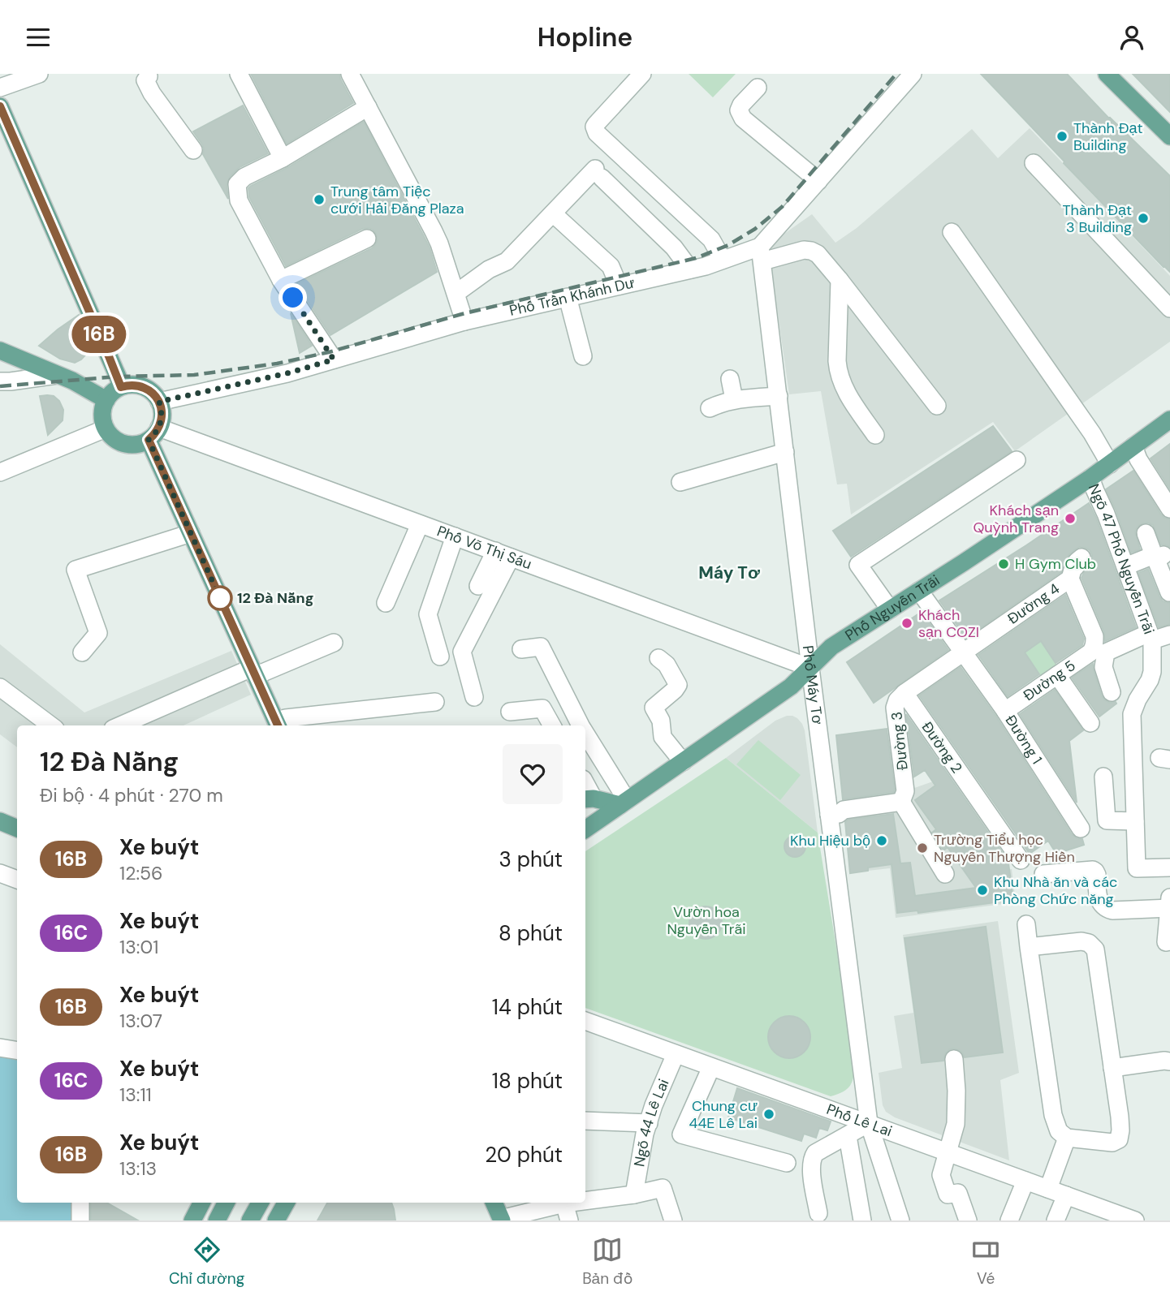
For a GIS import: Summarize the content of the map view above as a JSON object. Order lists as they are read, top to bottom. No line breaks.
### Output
{"streets":{"main road":["Phố Nguyễn Trãi"],"street":["Phố Trần Khánh Dư","Phố Võ Thị Sáu","Ngõ 47 Phố Nguyễn Trãi","Đường 4","Đường 5","Phố Máy Tơ","Đường 1","Đường 3","Đường 2","Phố Lê Lai","Ngõ 44 Lê Lai"]},"crossings":[["Phố Trần Khánh Dư","Phố Võ Thị Sáu"],["Phố Trần Khánh Dư","Phố Máy Tơ"],["Phố Võ Thị Sáu","Phố Nguyễn Trãi"],["Phố Võ Thị Sáu","Phố Máy Tơ"],["Ngõ 47 Phố Nguyễn Trãi","Phố Nguyễn Trãi"],["Đường 4","Đường 5"],["Đường 4","Đường 1"],["Phố Nguyễn Trãi","Phố Máy Tơ"],["Phố Nguyễn Trãi","Đường 1"],["Đường 5","Đường 1"],["Phố Máy Tơ","Phố Lê Lai"],["Đường 3","Đường 2"],["Phố Lê Lai","Ngõ 44 Lê Lai"]],"districts":["Máy Tơ"],"parks":["Vườn hoa Nguyễn Trãi"],"places":["Thành Đạt Building","Trung tâm Tiệc cưới Hải Đăng Plaza","Thành Đạt 3 Building","Khách sạn Quỳnh Trang","H Gym Club","12 Đà Nẵng","Khách sạn COZI","Khu Hiệu bộ","Trường Tiểu học Nguyễn Thượng Hiền","Khu Nhà ăn và các Phòng Chức năng","Chung cư 44E Lê Lai"],"lines":["bus line 16B"],"page":{"header":"Hopline","on_map":"16B","heading":["12 Đà Nẵng","Đi bộ · 4 phút · 270 m"],"list":[{"mark":"16B","name":"Xe buýt","note":"12:56","value":"3 phút"},{"mark":"16C","name":"Xe buýt","note":"13:01","value":"8 phút"},{"mark":"16B","name":"Xe buýt","note":"13:07","value":"14 phút"},{"mark":"16C","name":"Xe buýt","note":"13:11","value":"18 phút"},{"mark":"16B","name":"Xe buýt","note":"13:13","value":"20 phút"}],"tabs":["Chỉ đường","Bản đồ","Vé"]}}
